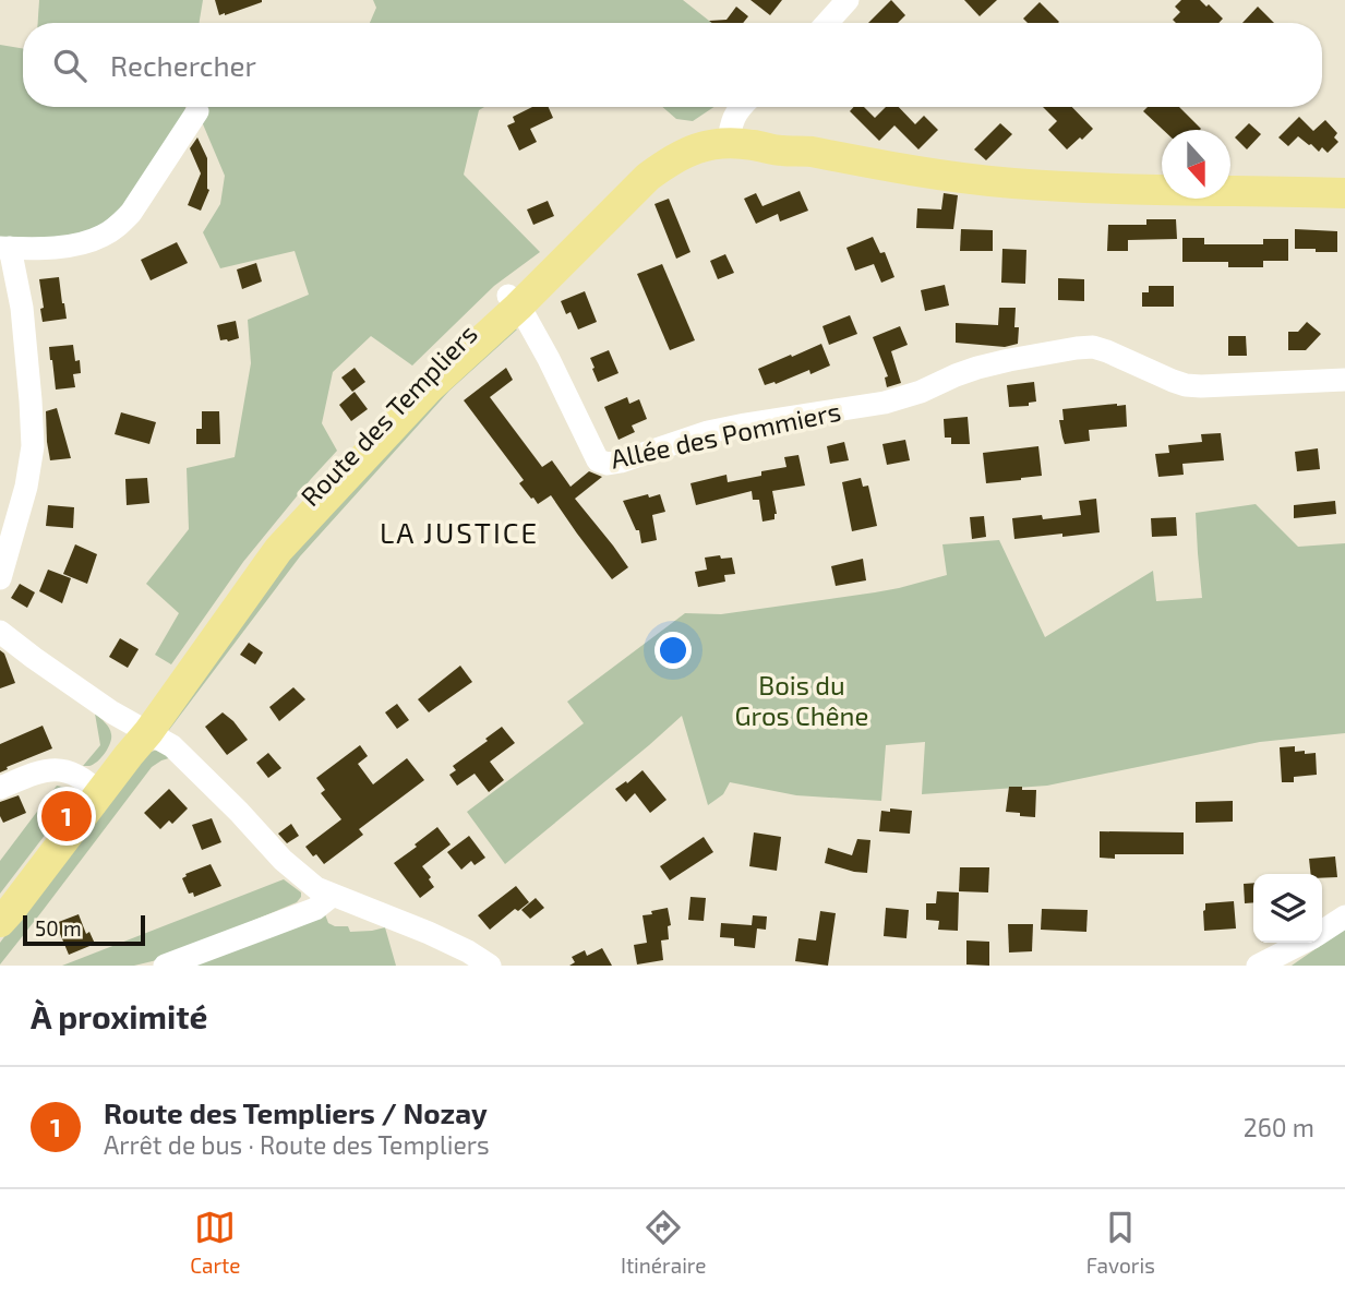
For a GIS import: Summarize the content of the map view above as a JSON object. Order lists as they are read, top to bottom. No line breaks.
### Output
{"streets":{"main road":["Route des Templiers"],"street":["Allée des Pommiers"]},"crossings":[["Route des Templiers","Allée des Pommiers"]],"districts":["LA JUSTICE"],"parks":["Bois du Gros Chêne"],"scale_bar":"50 m","north":"bottom","page":{"search":"Rechercher","pins":"1","scale":"50 m","heading":"À proximité","list":[{"mark":"1","name":"Route des Templiers / Nozay","note":"Arrêt de bus · Route des Templiers","value":"260 m"}],"nav":["Carte","Itinéraire","Favoris"]}}
